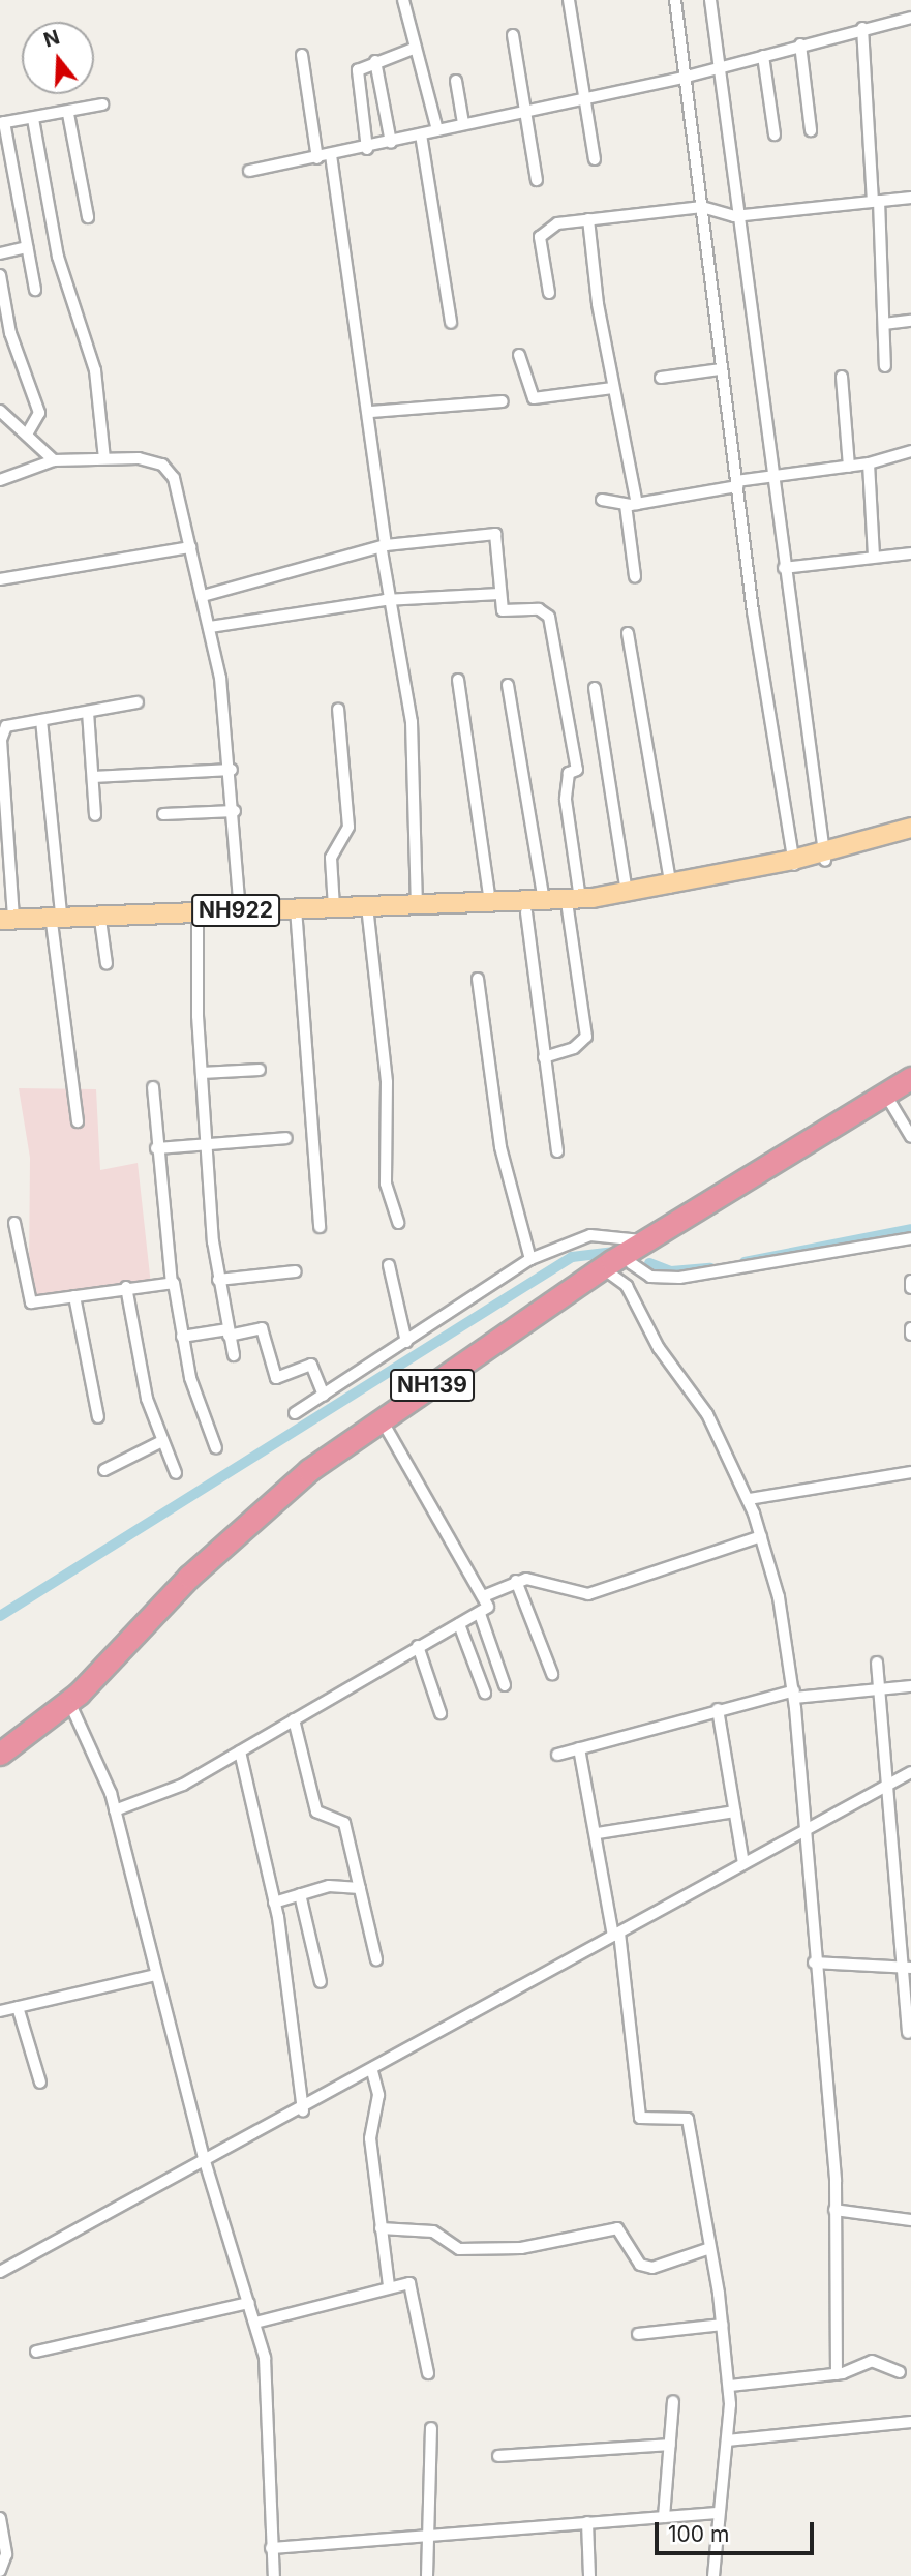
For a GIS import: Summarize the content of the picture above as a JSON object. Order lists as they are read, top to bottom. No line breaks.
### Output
{"streets":{"highway":["NH139"],"main road":["NH922"]},"scale_bar":"100 m","north":"top"}
